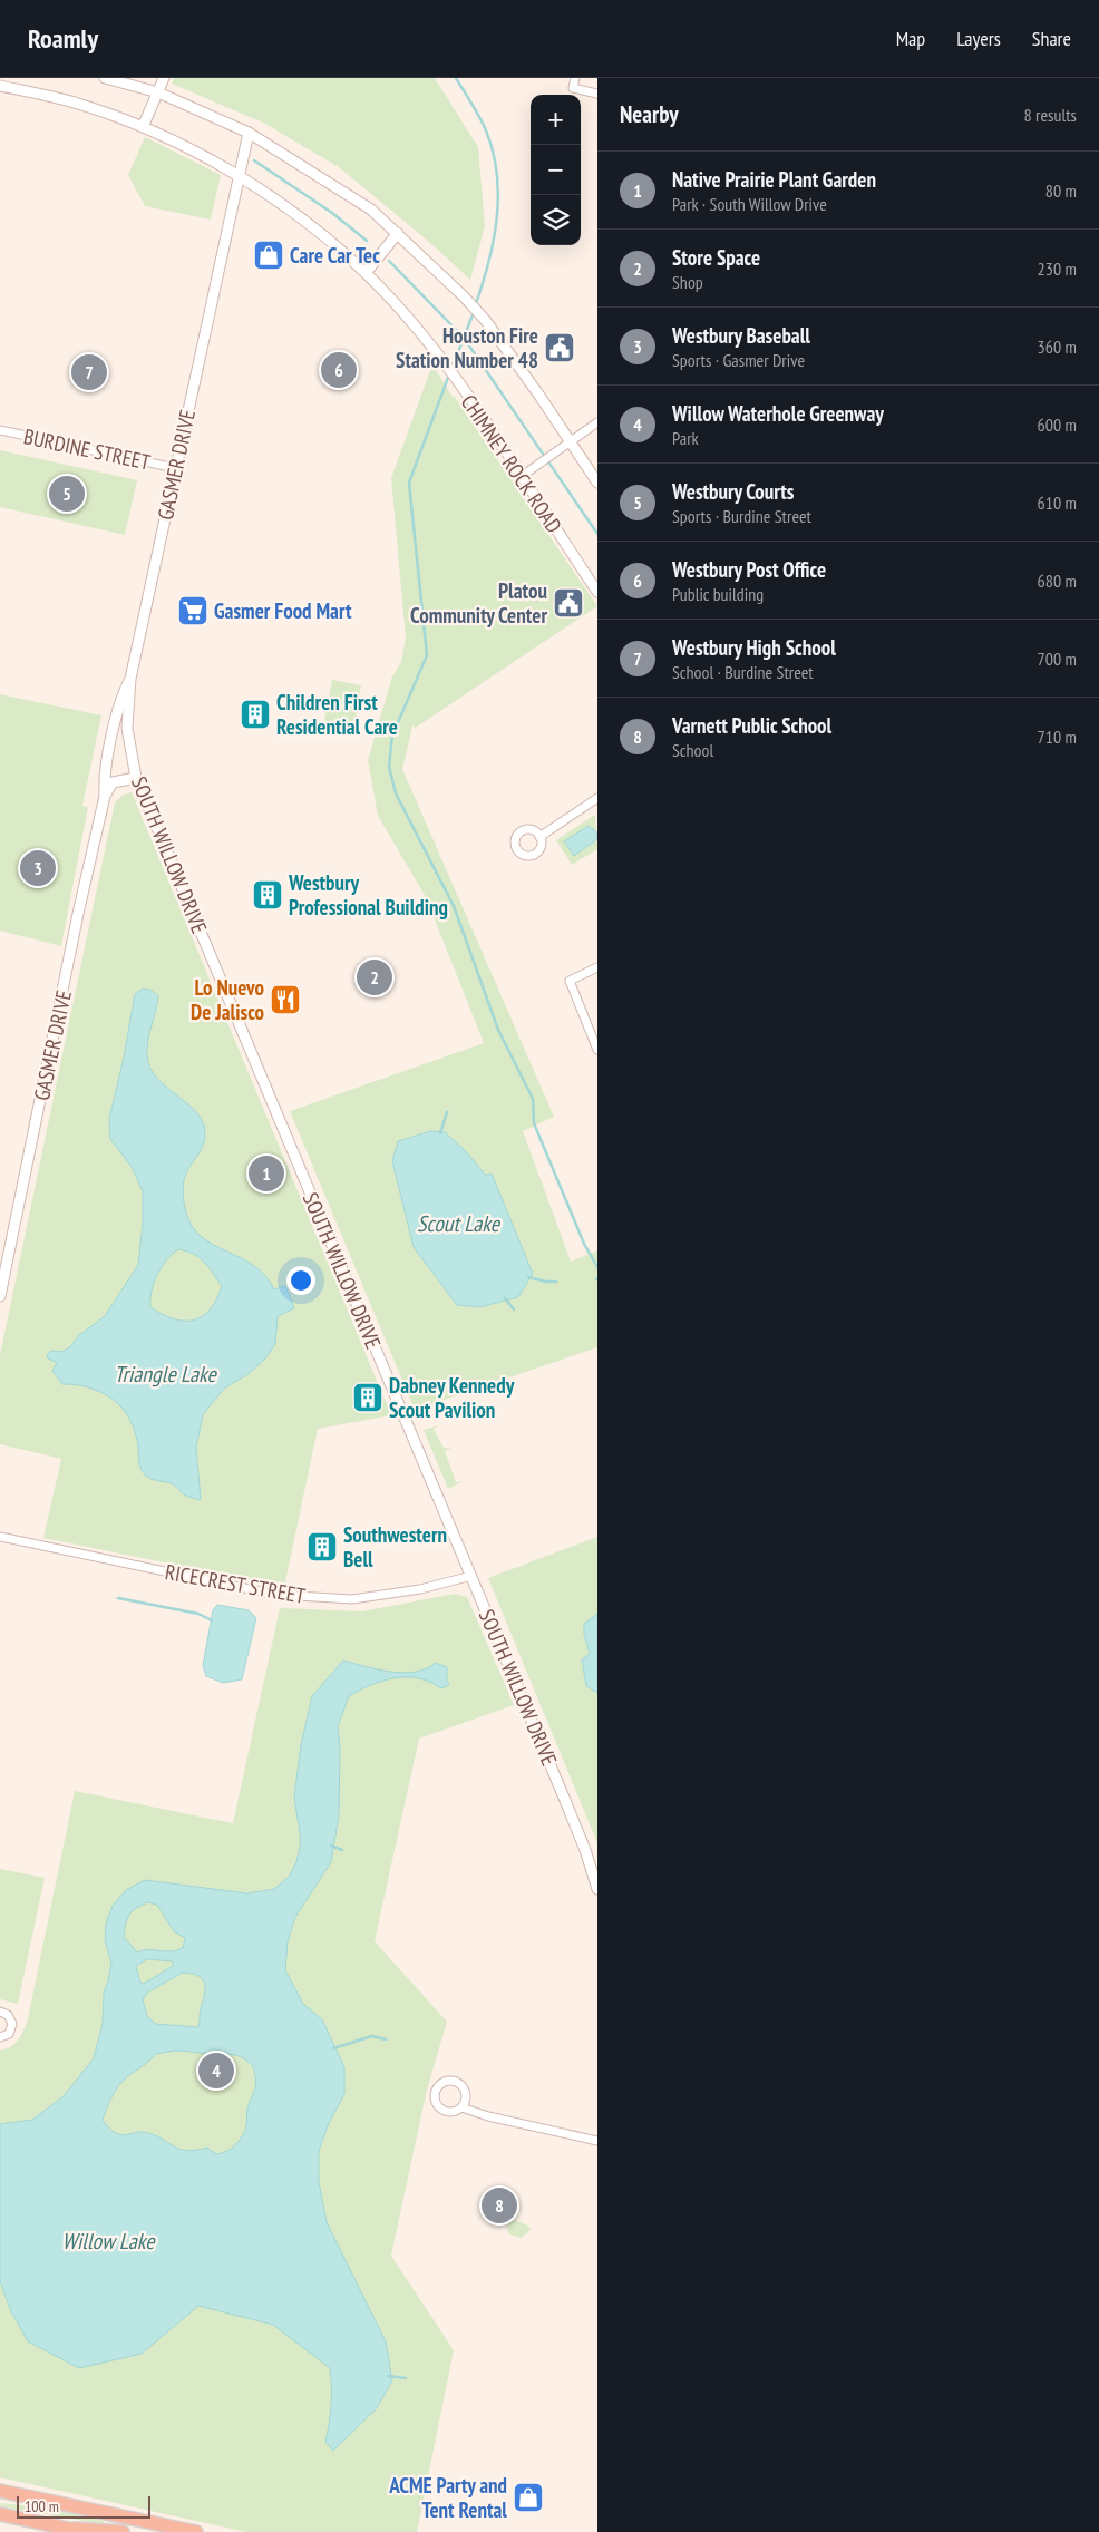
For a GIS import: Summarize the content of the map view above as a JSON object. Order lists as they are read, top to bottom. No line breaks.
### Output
{"streets":{"street":["BURDINE STREET","CHIMNEY ROCK ROAD","GASMER DRIVE","SOUTH WILLOW DRIVE","RICECREST STREET"]},"crossings":[["BURDINE STREET","GASMER DRIVE"],["CHIMNEY ROCK ROAD","GASMER DRIVE"],["GASMER DRIVE","SOUTH WILLOW DRIVE"],["SOUTH WILLOW DRIVE","RICECREST STREET"]],"water":["Scout Lake","Triangle Lake","Willow Lake"],"places":{"shop":["Care Car Tec","ACME Party and Tent Rental"],"public building":["Houston Fire Station Number 48","Platou Community Center"],"supermarket":["Gasmer Food Mart"],"building":["Children First Residential Care","Westbury Professional Building","Dabney Kennedy Scout Pavilion","Southwestern Bell"],"restaurant":["Lo Nuevo De Jalisco"]},"scale_bar":"100 m","page":{"header":"Roamly","nav":["Map","Layers","Share"],"heading":["Nearby","8 results"],"map_buttons":["+","−"],"list":[{"mark":"1","name":"Native Prairie Plant Garden","note":"Park · South Willow Drive","value":"80 m"},{"mark":"2","name":"Store Space","note":"Shop","value":"230 m"},{"mark":"3","name":"Westbury Baseball","note":"Sports · Gasmer Drive","value":"360 m"},{"mark":"4","name":"Willow Waterhole Greenway","note":"Park","value":"600 m"},{"mark":"5","name":"Westbury Courts","note":"Sports · Burdine Street","value":"610 m"},{"mark":"6","name":"Westbury Post Office","note":"Public building","value":"680 m"},{"mark":"7","name":"Westbury High School","note":"School · Burdine Street","value":"700 m"},{"mark":"8","name":"Varnett Public School","note":"School","value":"710 m"}],"pins":["6","7","5","3","2","1","4","8"],"scale":"100 m"}}
